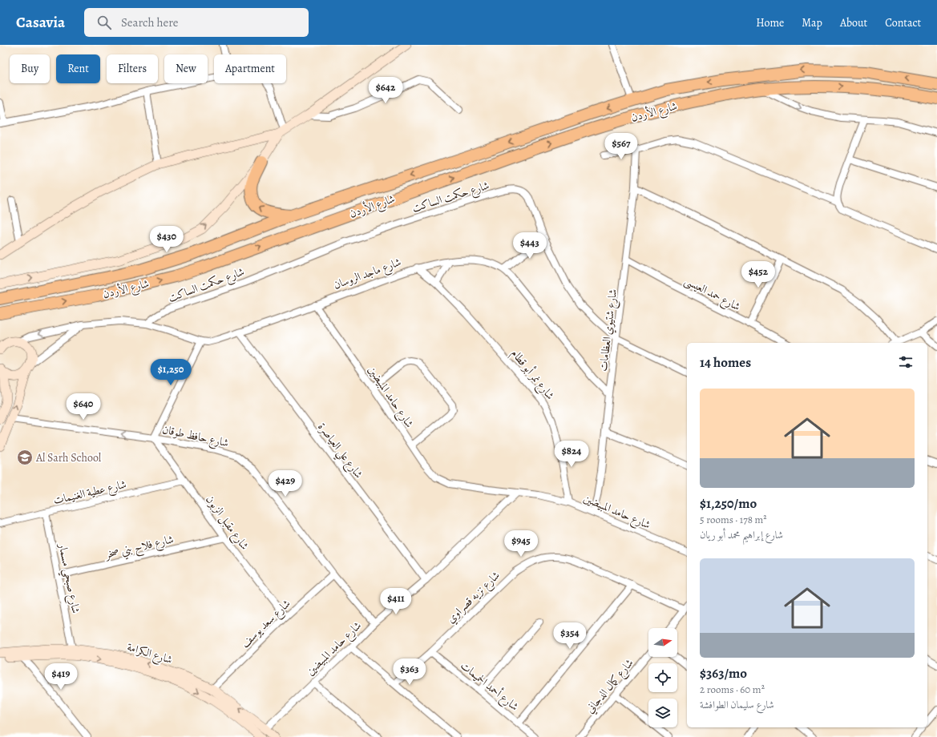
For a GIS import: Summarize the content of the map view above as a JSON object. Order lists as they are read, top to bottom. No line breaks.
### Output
{"streets":{"highway":["شارع الأردن"],"street":["شارع حكمت الساكت","شارع ماجد الروسان","شارع حمد العيسى","شارع شتيوي العظامات","شارع نمر أبو قطام","شارع حامد المبيضين","شارع حافظ طوقان","شارع علي العياصرة","شارع عطية الغنيمات","شارع مقبل الزبون","شارع فلاح بني صخر","شارع صبحي مسمار","شارع نزيه قصراوي","شارع سعد يوسف","شارع الكرامة","شارع أحمد الحميمات","شارع كمال الدجاني"]},"crossings":[["شارع حكمت الساكت","شارع ماجد الروسان"],["شارع حكمت الساكت","شارع شتيوي العظامات"],["شارع ماجد الروسان","شارع شتيوي العظامات"],["شارع ماجد الروسان","شارع نمر أبو قطام"],["شارع ماجد الروسان","شارع حامد المبيضين"],["شارع ماجد الروسان","شارع علي العياصرة"],["شارع حمد العيسى","شارع شتيوي العظامات"],["شارع شتيوي العظامات","شارع حامد المبيضين"],["شارع نمر أبو قطام","شارع حامد المبيضين"],["شارع حامد المبيضين","شارع حافظ طوقان"],["شارع حامد المبيضين","شارع علي العياصرة"],["شارع حامد المبيضين","شارع الكرامة"],["شارع حافظ طوقان","شارع مقبل الزبون"],["شارع حافظ طوقان","شارع سعد يوسف"],["شارع عطية الغنيمات","شارع مقبل الزبون"],["شارع عطية الغنيمات","شارع صبحي مسمار"],["شارع مقبل الزبون","شارع فلاح بني صخر"],["شارع مقبل الزبون","شارع سعد يوسف"],["شارع فلاح بني صخر","شارع صبحي مسمار"],["شارع صبحي مسمار","شارع الكرامة"],["شارع نزيه قصراوي","شارع أحمد الحميمات"],["شارع سعد يوسف","شارع الكرامة"]],"places":{"school or university":["Al Sarh School"]},"north":"right","page":{"header":"Casavia","search":"Search here","nav":["Home","Map","About","Contact"],"chip":["Buy","Rent","Filters","New","Apartment"],"price":["$642","$567","$430","$443","$452","$1,250","$640","$824","$429","$945","$411","$354","$363","$419"],"heading":"14 homes","list":[{"name":"$1,250/mo","note":"5 rooms · 178 m² · شارع إبراهيم محمد أبو ريان"},{"name":"$363/mo","note":"2 rooms · 60 m² · شارع سليمان الطوافشة"}]}}
